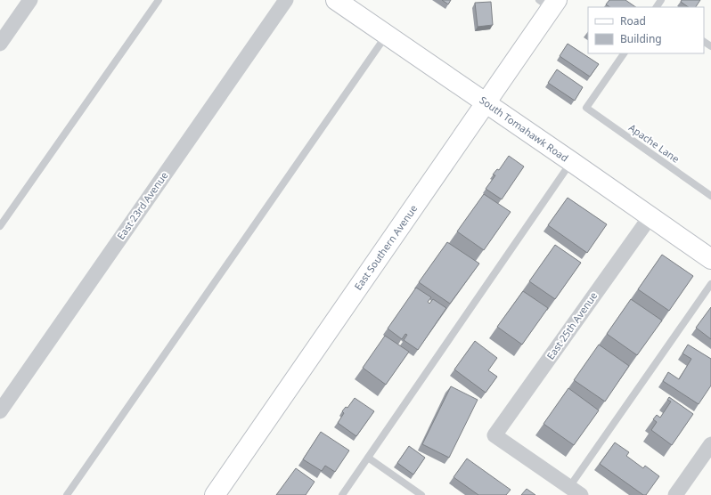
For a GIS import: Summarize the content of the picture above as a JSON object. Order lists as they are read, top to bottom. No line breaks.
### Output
{"streets":{"main road":["South Tomahawk Road","East Southern Avenue"],"street":["East 23rd Avenue","East 25th Avenue"],"lane":["Apache Lane"]},"crossings":[["South Tomahawk Road","East Southern Avenue"],["South Tomahawk Road","East 25th Avenue"]],"legend":["Road","Building"]}
